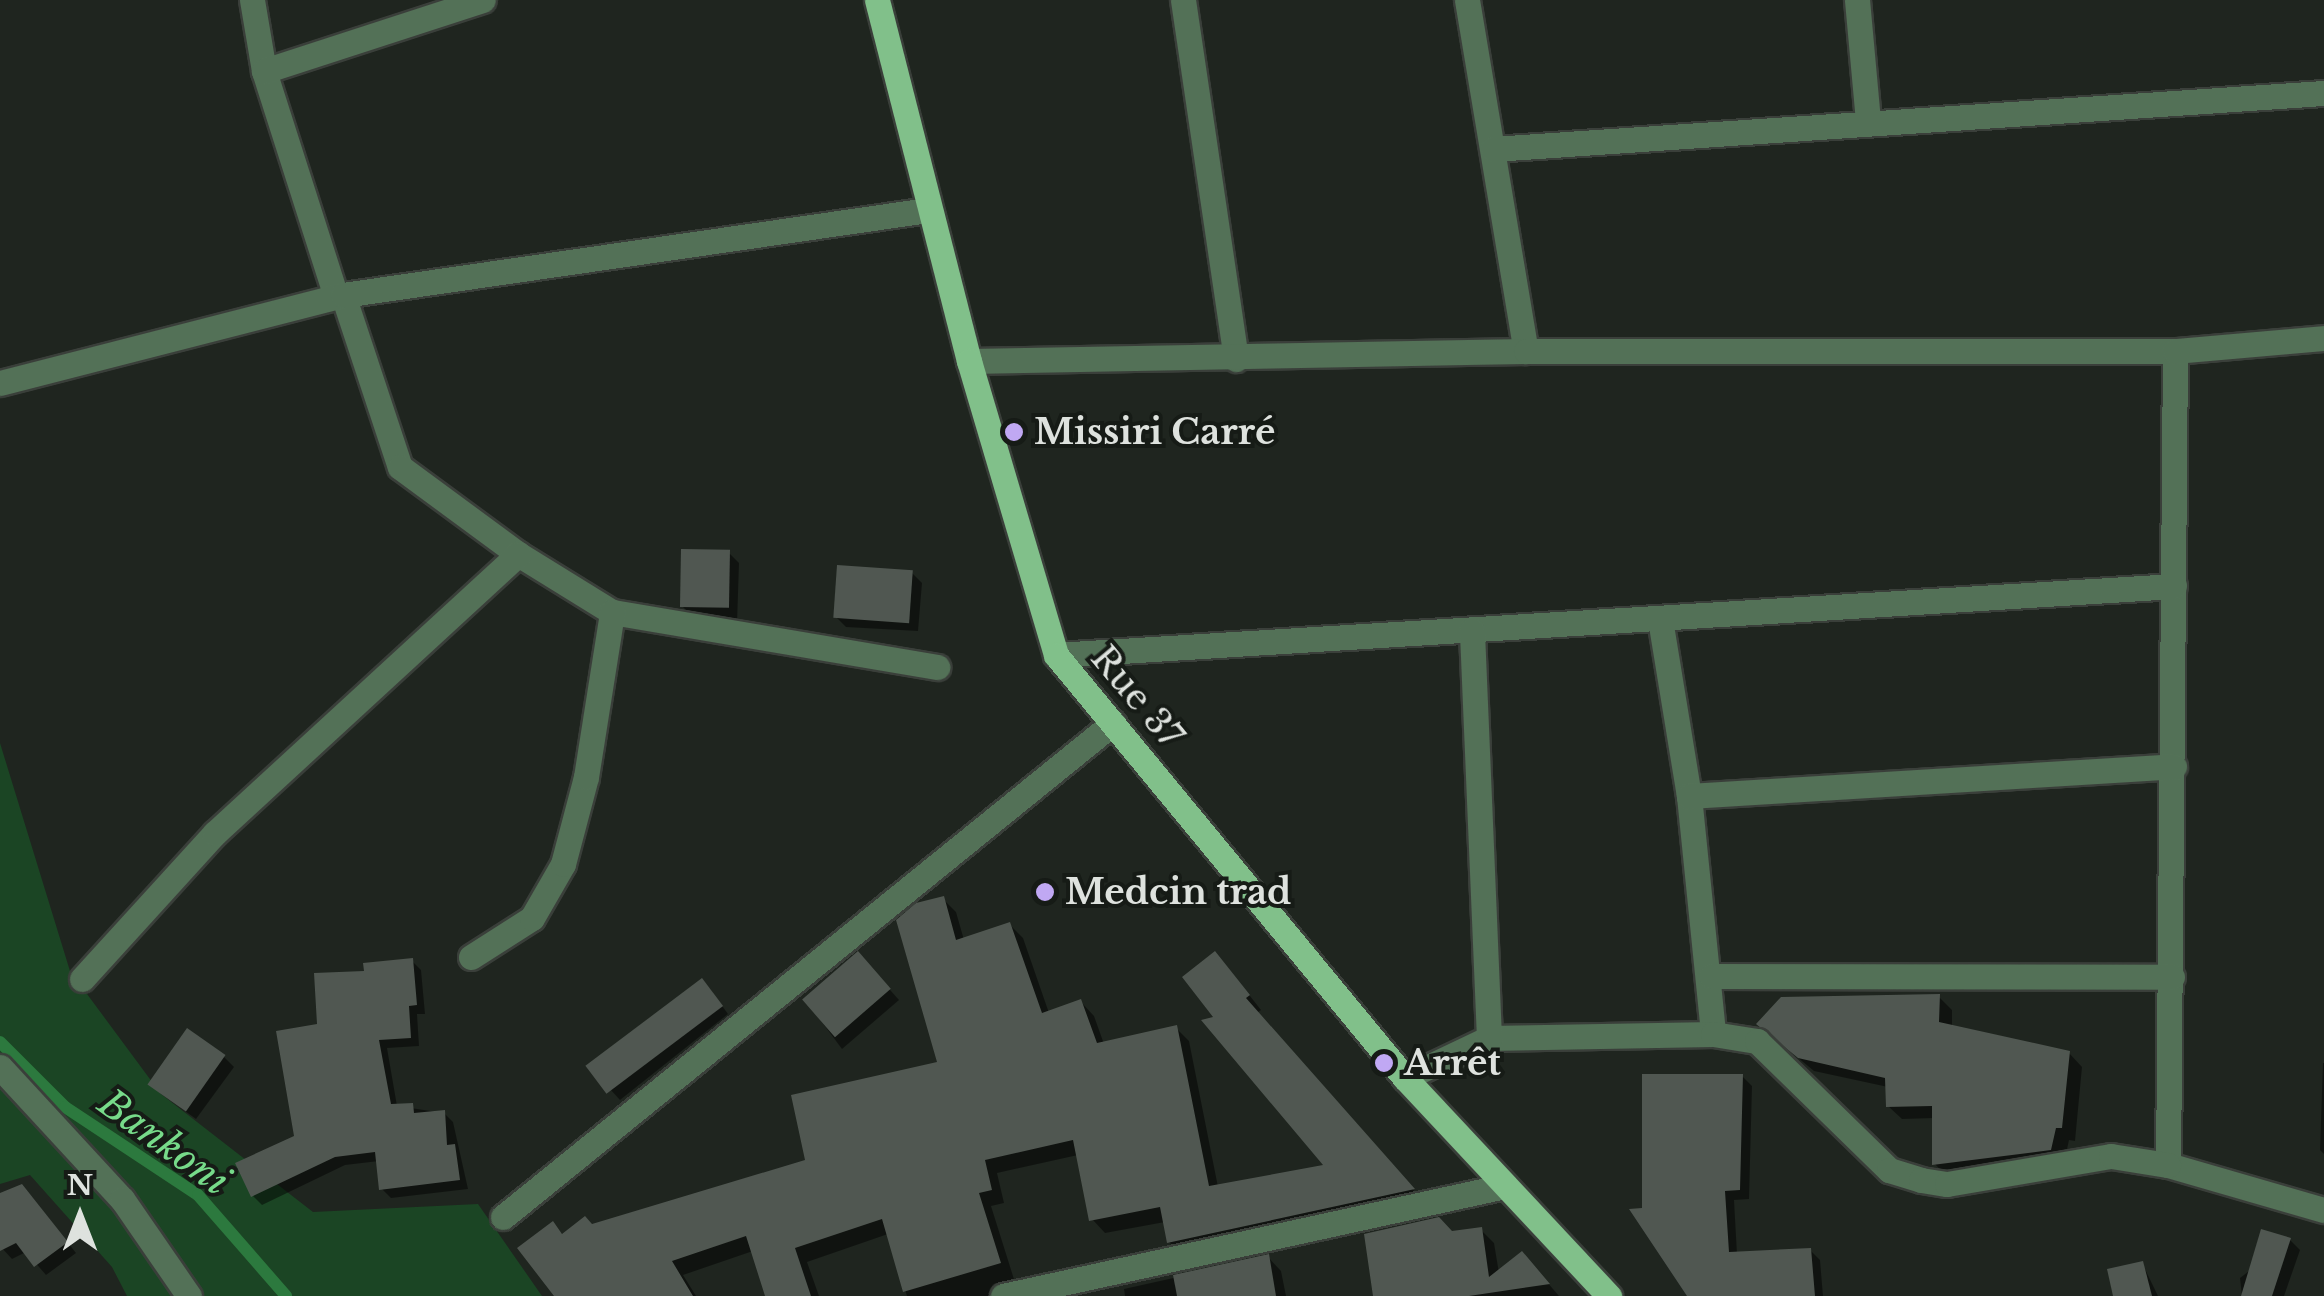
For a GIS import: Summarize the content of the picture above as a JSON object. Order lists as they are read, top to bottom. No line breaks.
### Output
{"streets":{"main road":["Rue 37"]},"water":["Bankoni"],"places":["Missiri Carré","Medcin trad","Arrêt"],"north":"top"}
